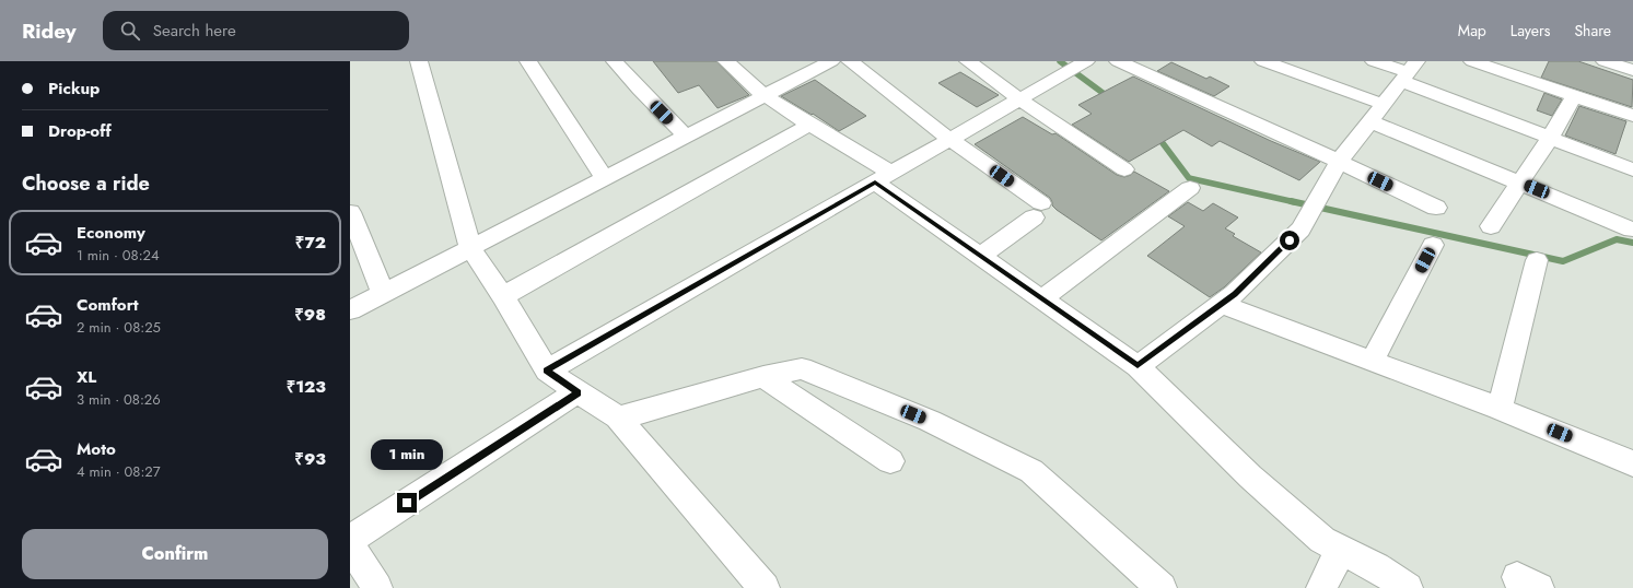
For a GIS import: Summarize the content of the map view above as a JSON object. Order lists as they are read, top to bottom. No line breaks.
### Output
{"page":{"header":"Ridey","search":"Search here","nav":["Map","Layers","Share"],"banner":["Pickup","Drop-off"],"heading":"Choose a ride","list":[{"name":"Economy","note":"1 min · 08:24","value":"₹72"},{"name":"Comfort","note":"2 min · 08:25","value":"₹98"},{"name":"XL","note":"3 min · 08:26","value":"₹123"},{"name":"Moto","note":"4 min · 08:27","value":"₹93"}],"bubble":"1 min","buttons":"Confirm"}}
